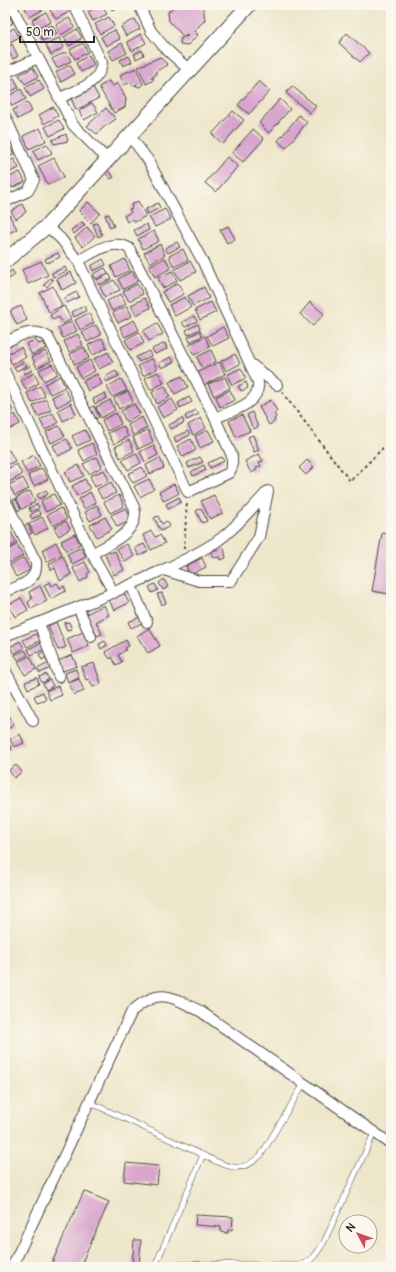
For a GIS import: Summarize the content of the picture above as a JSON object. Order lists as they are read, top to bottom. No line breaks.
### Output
{"scale_bar":"50 m","north":"top left"}
